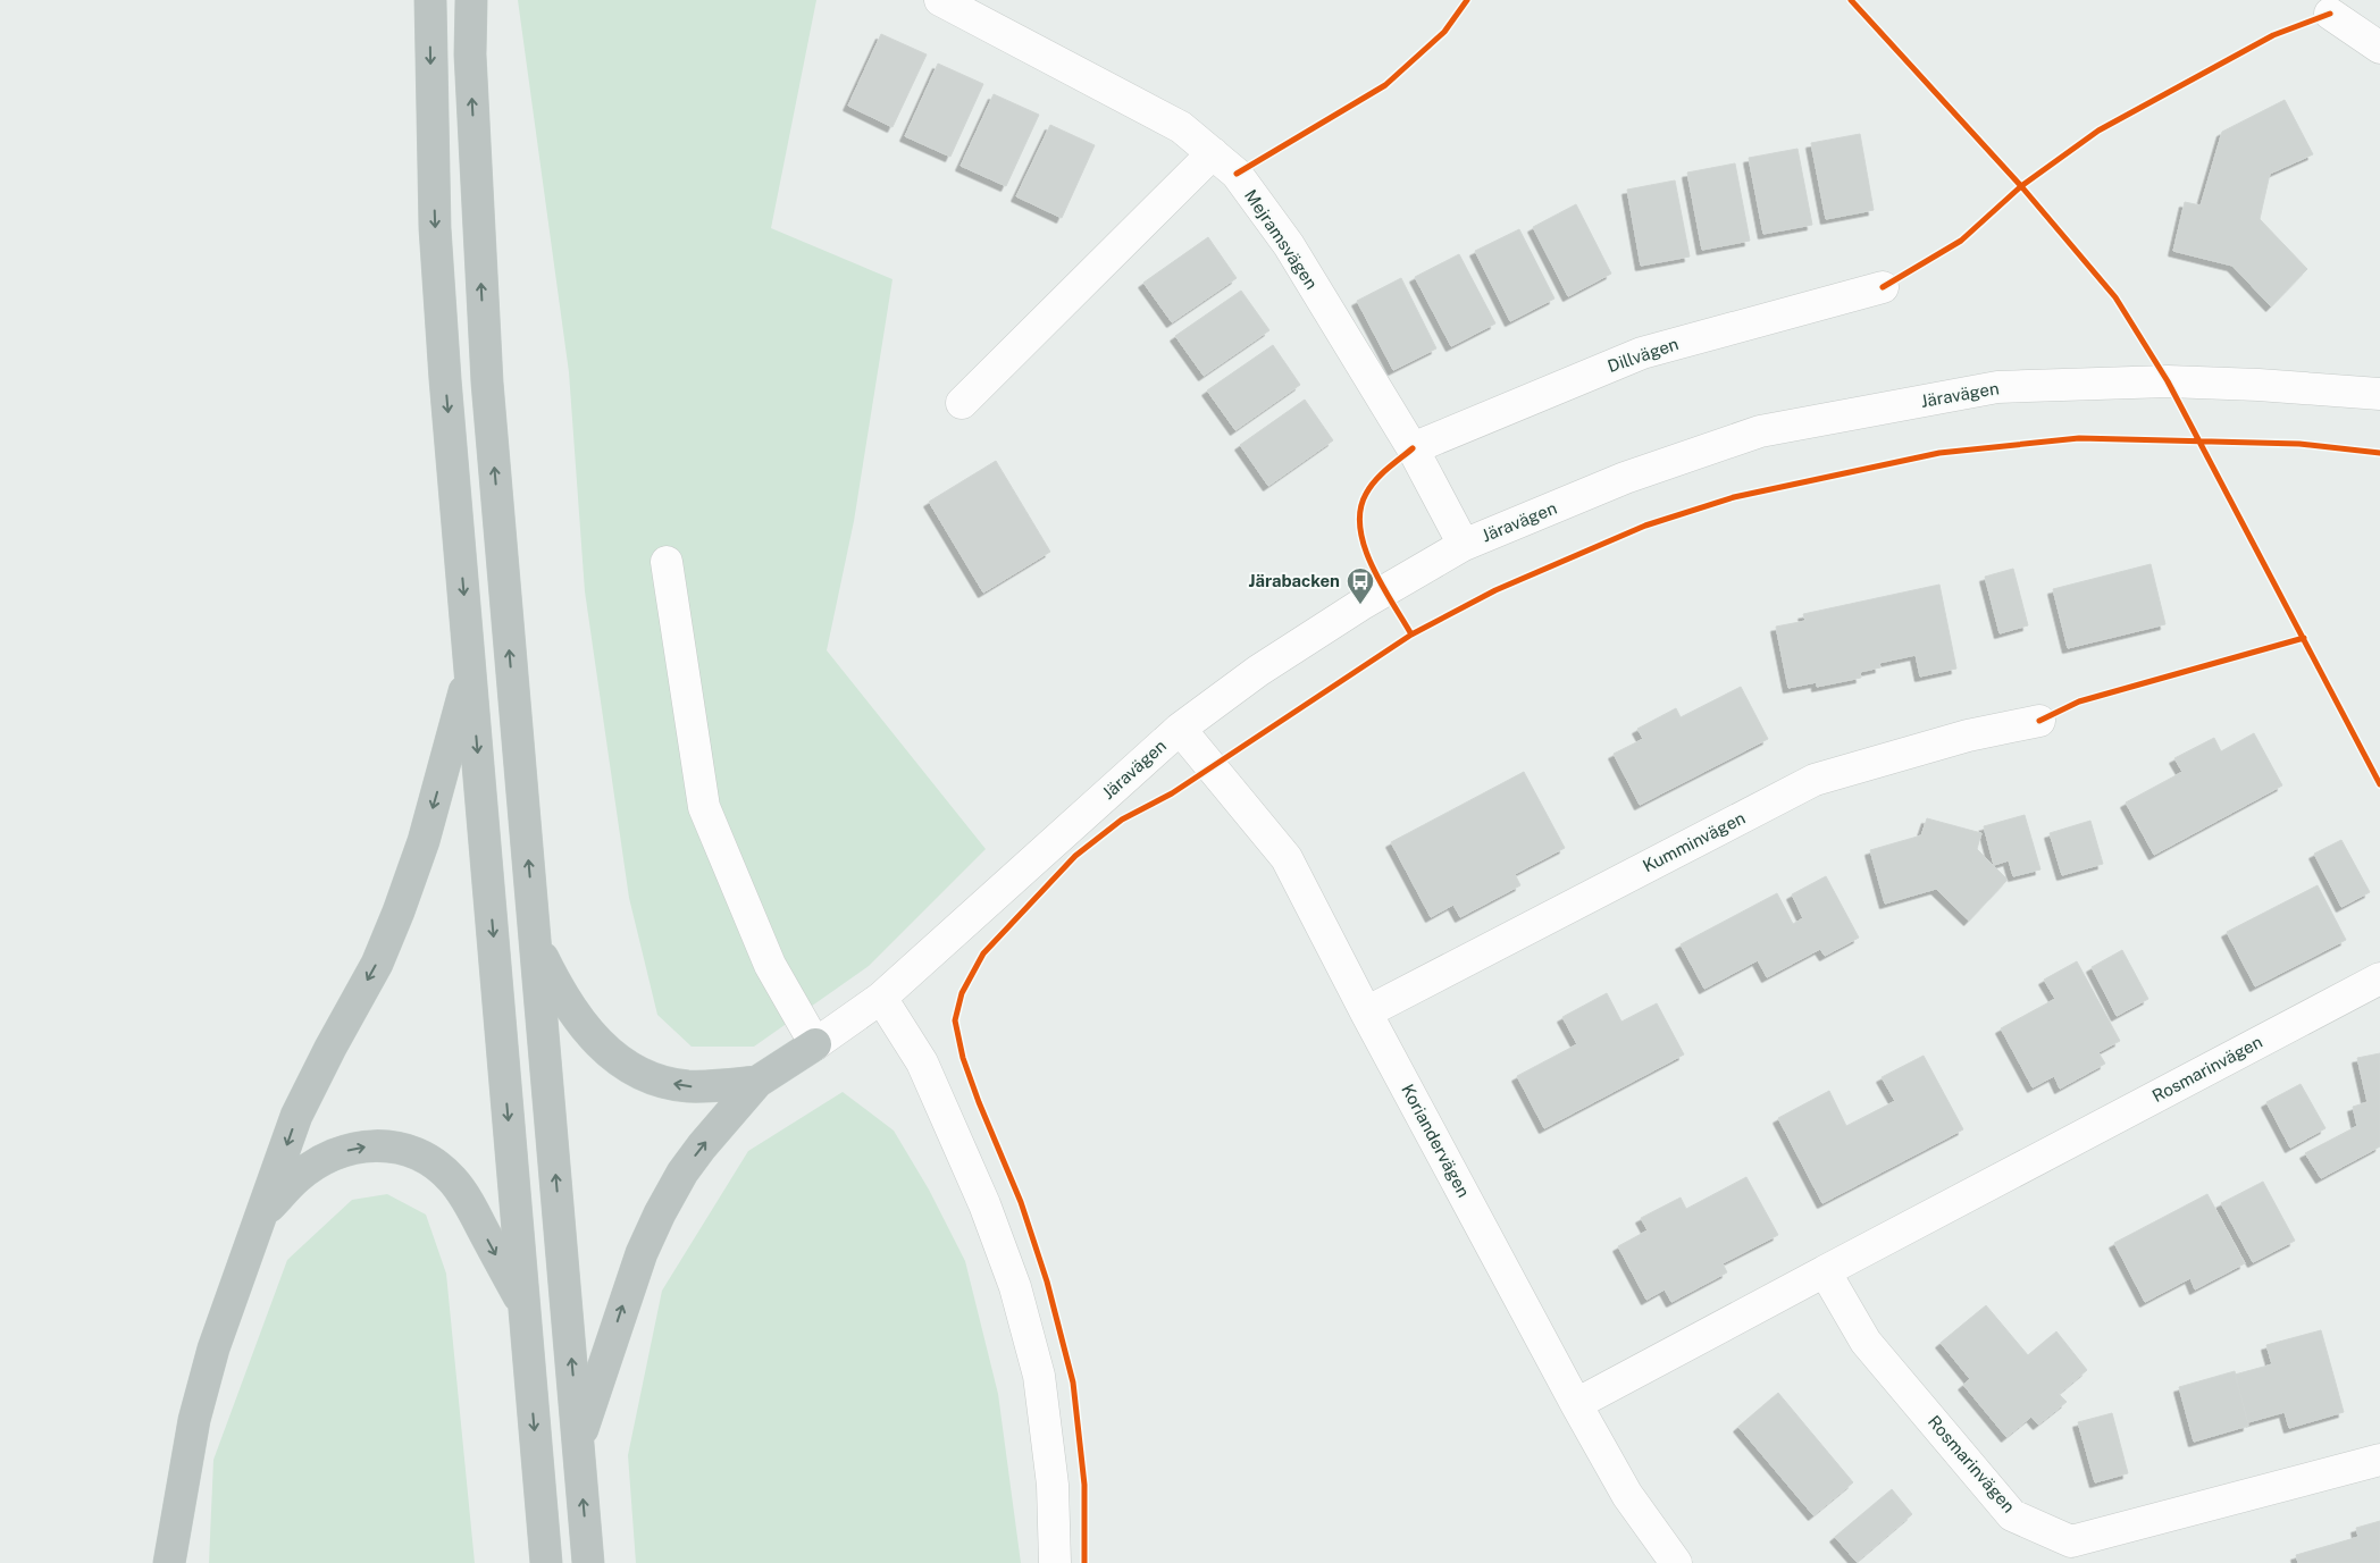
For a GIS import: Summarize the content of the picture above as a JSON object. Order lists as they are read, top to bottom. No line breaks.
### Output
{"streets":{"street":["Mejramsvägen","Dillvägen","Järavägen","Kumminvägen","Rosmarinvägen","Koriandervägen"]},"crossings":[["Mejramsvägen","Dillvägen"],["Mejramsvägen","Järavägen"],["Järavägen","Koriandervägen"],["Kumminvägen","Koriandervägen"],["Rosmarinvägen","Koriandervägen"]],"places":{"bus stop":["Järabacken"]}}
